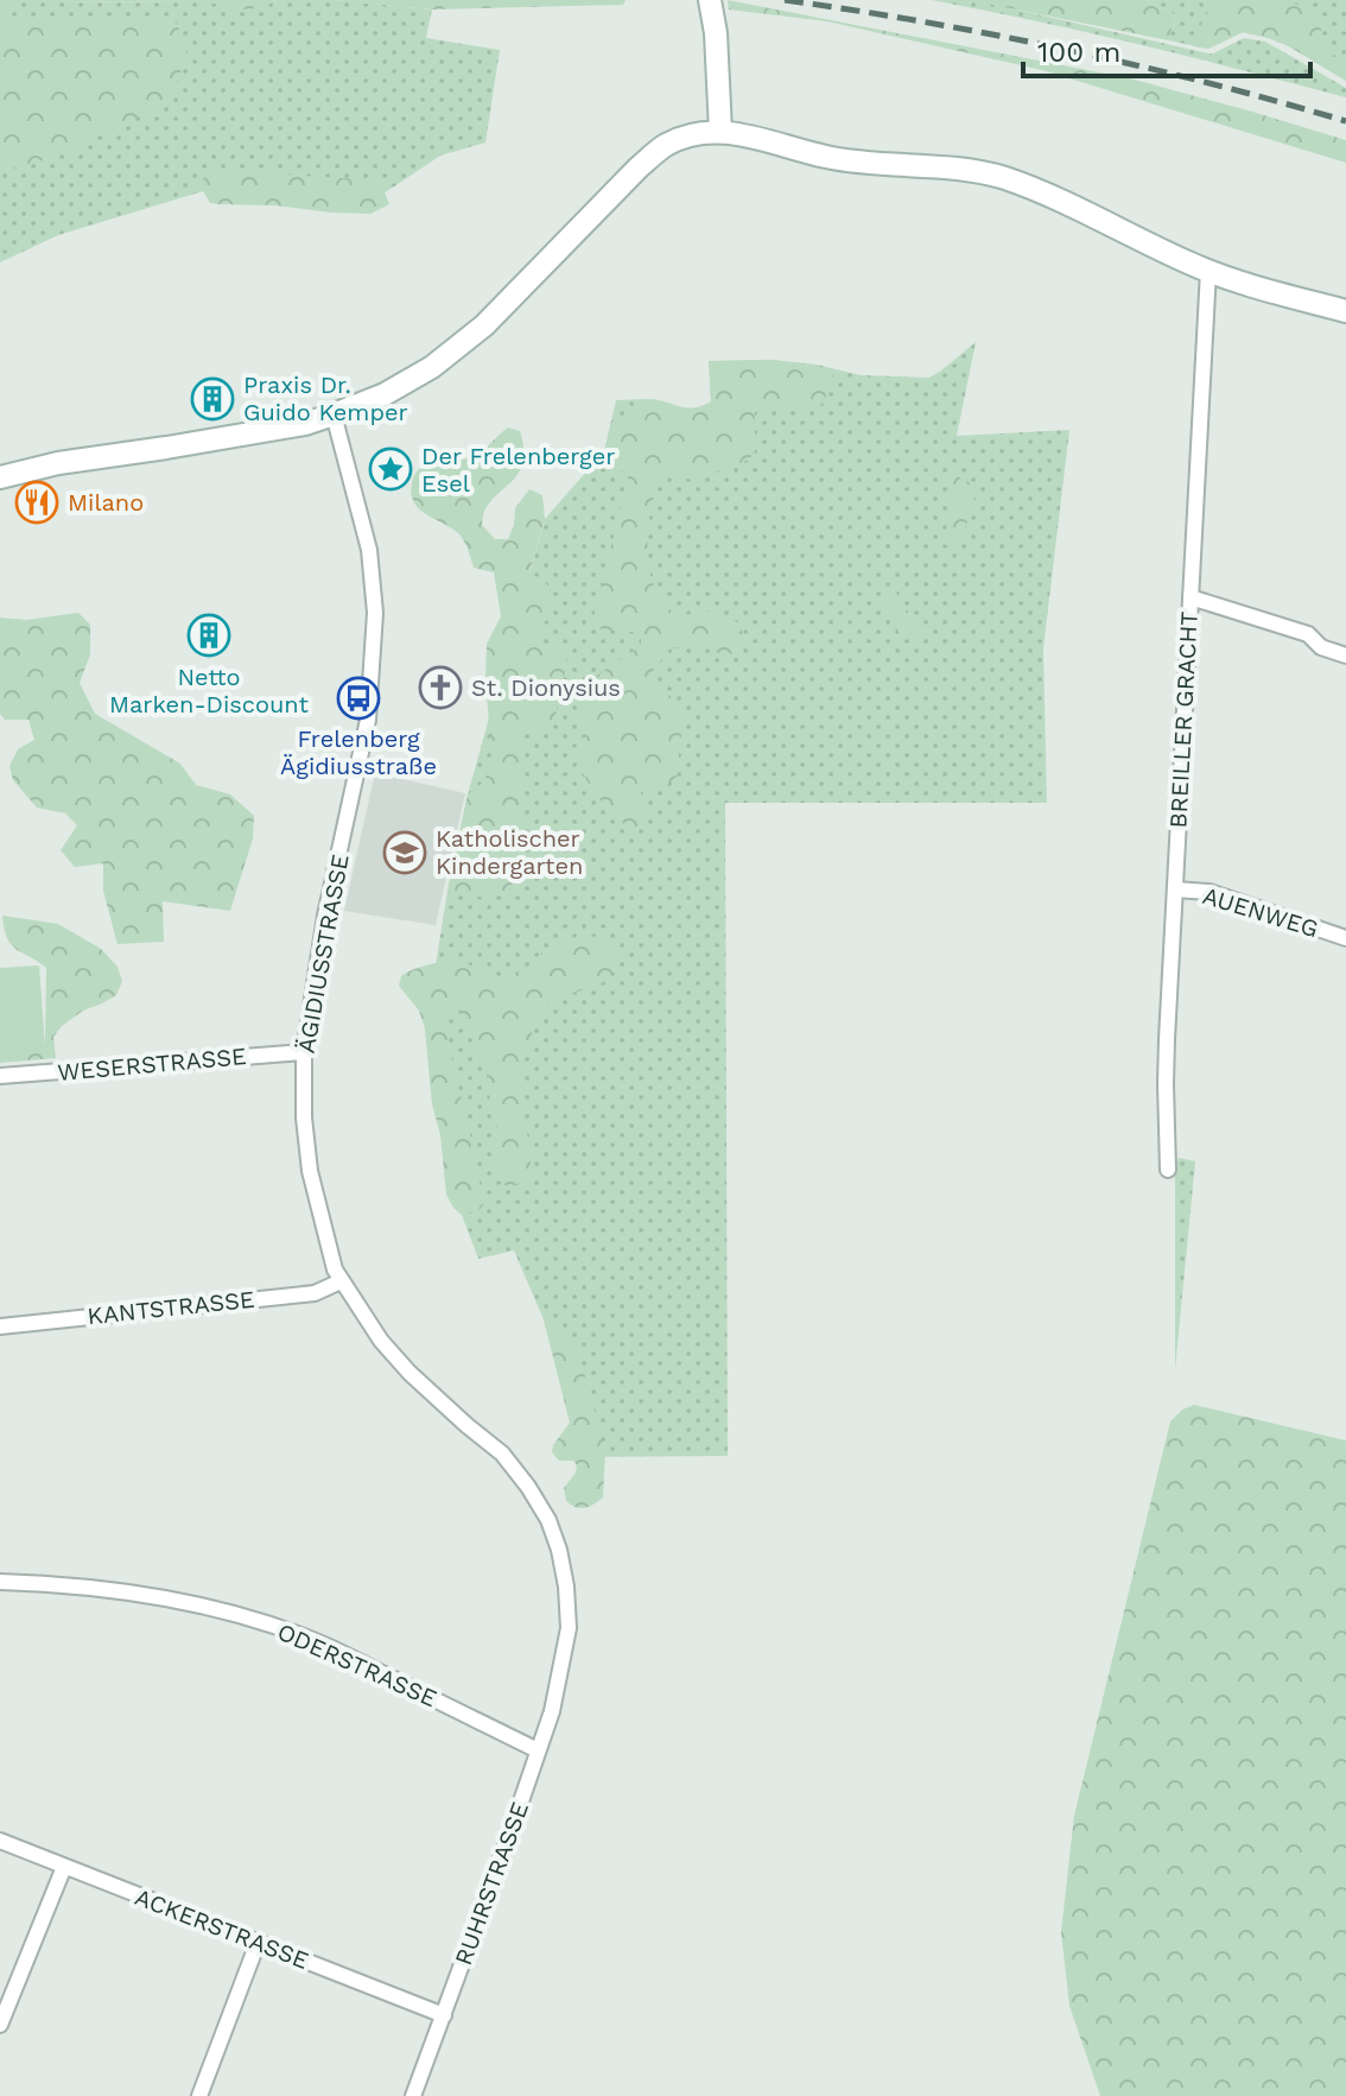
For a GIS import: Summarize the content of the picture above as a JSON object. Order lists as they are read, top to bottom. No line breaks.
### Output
{"streets":{"street":["BREILLER GRACHT","AUENWEG","ÄGIDIUSSTRASSE","WESERSTRASSE","KANTSTRASSE","ODERSTRASSE","RUHRSTRASSE","ACKERSTRASSE"]},"crossings":[["BREILLER GRACHT","AUENWEG"],["ÄGIDIUSSTRASSE","WESERSTRASSE"],["ÄGIDIUSSTRASSE","KANTSTRASSE"],["ÄGIDIUSSTRASSE","ODERSTRASSE"],["ÄGIDIUSSTRASSE","RUHRSTRASSE"],["ODERSTRASSE","RUHRSTRASSE"],["RUHRSTRASSE","ACKERSTRASSE"]],"places":{"building":["Praxis Dr. Guido Kemper","Netto Marken-Discount"],"place":["Der Frelenberger Esel"],"restaurant":["Milano"],"church":["St. Dionysius"],"bus stop":["Frelenberg Ägidiusstraße"],"school or university":["Katholischer Kindergarten"]},"scale_bar":"100 m"}
